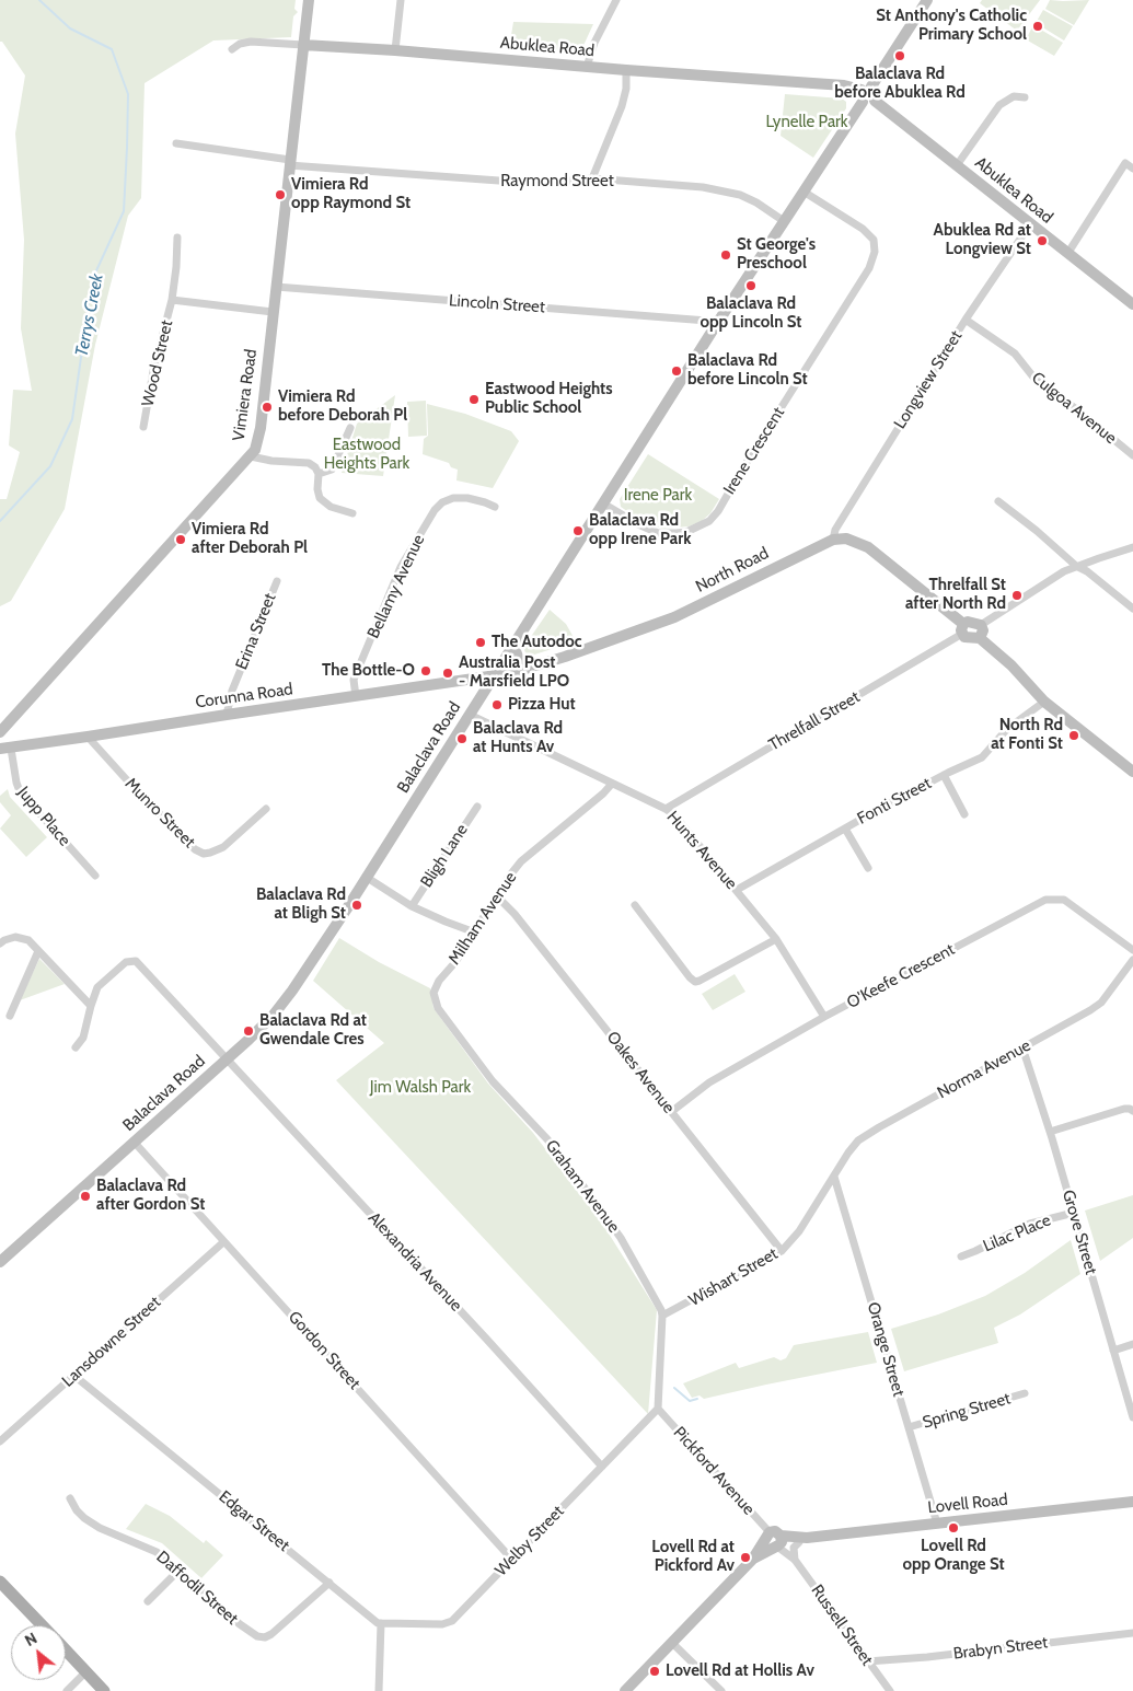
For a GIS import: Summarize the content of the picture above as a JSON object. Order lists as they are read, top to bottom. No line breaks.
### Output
{"streets":{"street":["Abuklea Road","Raymond Street","Lincoln Street","Wood Street","Longview Street","Vimiera Road","Culgoa Avenue","Irene Crescent","North Road","Bellamy Avenue","Erina Street","Corunna Road","Threlfall Street","Balaclava Road","Fonti Street","Munro Street","Jupp Place","Hunts Avenue","Bligh Lane","Milham Avenue","O'Keefe Crescent","Norma Avenue","Oakes Avenue","Graham Avenue","Grove Street","Lilac Place","Alexandria Avenue","Wishart Street","Lansdowne Street","Orange Street","Gordon Street","Spring Street","Pickford Avenue","Lovell Road","Edgar Street","Welby Street","Daffodil Street","Russell Street","Brabyn Street"]},"crossings":[["Abuklea Road","Longview Street"],["Abuklea Road","Vimiera Road"],["Abuklea Road","Balaclava Road"],["Raymond Street","Vimiera Road"],["Raymond Street","Balaclava Road"],["Lincoln Street","Vimiera Road"],["Lincoln Street","Balaclava Road"],["Wood Street","Vimiera Road"],["Longview Street","Culgoa Avenue"],["Longview Street","North Road"],["Irene Crescent","Balaclava Road"],["North Road","Corunna Road"],["North Road","Balaclava Road"],["Bellamy Avenue","Corunna Road"],["Erina Street","Corunna Road"],["Corunna Road","Balaclava Road"],["Corunna Road","Munro Street"],["Corunna Road","Jupp Place"],["Threlfall Street","Hunts Avenue"],["Balaclava Road","Hunts Avenue"],["Balaclava Road","Alexandria Avenue"],["Balaclava Road","Gordon Street"],["Fonti Street","Hunts Avenue"],["Hunts Avenue","Milham Avenue"],["Hunts Avenue","O'Keefe Crescent"],["Milham Avenue","Oakes Avenue"],["Milham Avenue","Graham Avenue"],["O'Keefe Crescent","Oakes Avenue"],["Norma Avenue","Grove Street"],["Norma Avenue","Wishart Street"],["Norma Avenue","Orange Street"],["Oakes Avenue","Wishart Street"],["Graham Avenue","Wishart Street"],["Grove Street","Lilac Place"],["Alexandria Avenue","Welby Street"],["Wishart Street","Orange Street"],["Lansdowne Street","Gordon Street"],["Lansdowne Street","Edgar Street"],["Orange Street","Spring Street"],["Orange Street","Lovell Road"],["Gordon Street","Welby Street"],["Pickford Avenue","Lovell Road"],["Pickford Avenue","Welby Street"],["Pickford Avenue","Russell Street"],["Lovell Road","Russell Street"],["Edgar Street","Welby Street"],["Edgar Street","Daffodil Street"],["Russell Street","Brabyn Street"]],"water":["Terrys Creek"],"parks":["Lynelle Park","Eastwood Heights Park","Irene Park","Jim Walsh Park"],"places":["St Anthony's Catholic Primary School","Balaclava Rd before Abuklea Rd","Vimiera Rd opp Raymond St","Abuklea Rd at Longview St","St George's Preschool","Balaclava Rd opp Lincoln St","Balaclava Rd before Lincoln St","Eastwood Heights Public School","Vimiera Rd before Deborah Pl","Balaclava Rd opp Irene Park","Vimiera Rd after Deborah Pl","Threlfall St after North Rd","The Autodoc","The Bottle-O","Australia Post - Marsfield LPO","Pizza Hut","North Rd at Fonti St","Balaclava Rd at Hunts Av","Balaclava Rd at Bligh St","Balaclava Rd at Gwendale Cres","Balaclava Rd after Gordon St","Lovell Rd opp Orange St","Lovell Rd at Pickford Av","Lovell Rd at Hollis Av"],"north":"top left"}
